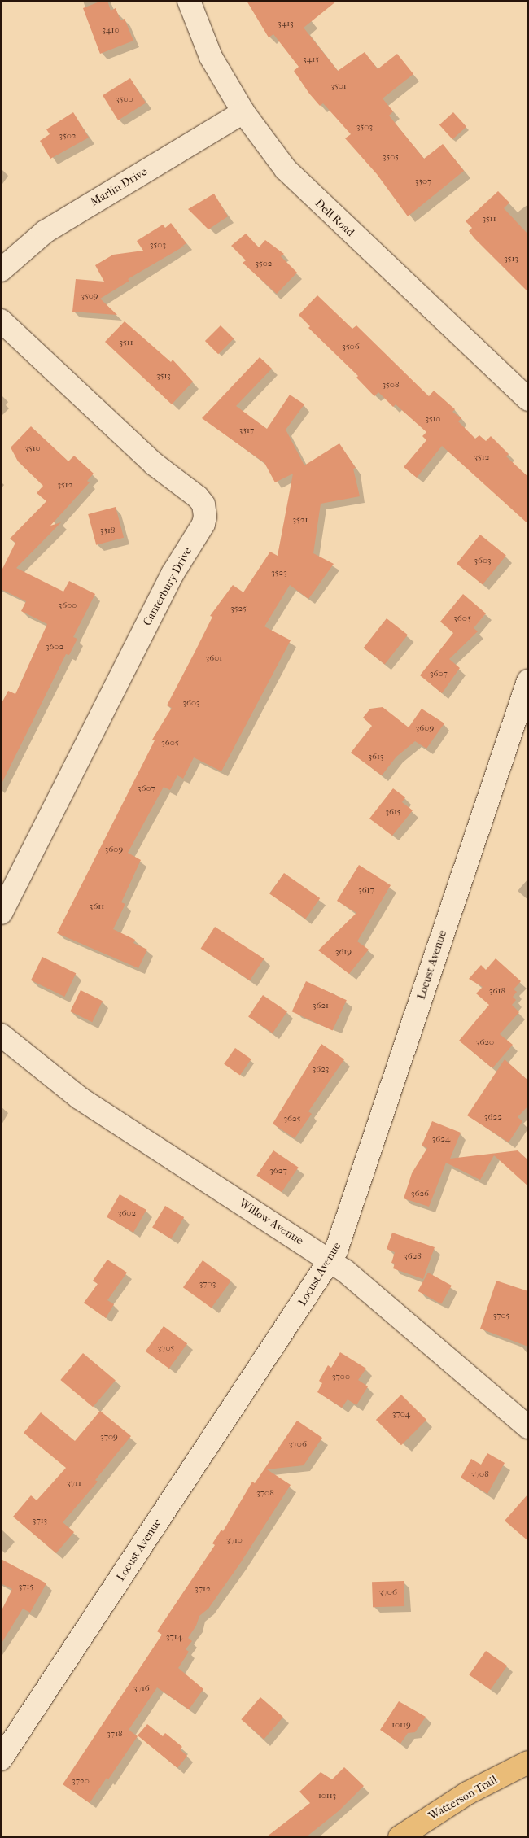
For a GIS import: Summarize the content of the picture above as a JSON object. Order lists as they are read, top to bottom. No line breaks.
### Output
{"streets":{"main road":["Watterson Trail"],"street":["Marlin Drive","Dell Road","Canterbury Drive","Locust Avenue","Willow Avenue"]},"crossings":[["Marlin Drive","Dell Road"],["Locust Avenue","Willow Avenue"]],"house_numbers":["3413","3410","3415","3501","3500","3503","3502","3505","3507","3511","3503","3513","3502","3509","3511","3506","3513","3508","3510","3517","3510","3512","3512","3521","3518","3603","3523","3600","3525","3605","3602","3601","3607","3603","3609","3605","3613","3607","3615","3609","3617","3611","3619","3618","3621","3620","3623","3622","3625","3624","3627","3626","3602","3628","3703","3705","3705","3700","3704","3709","3706","3708","3711","3708","3713","3710","3715","3712","3706","3714","3716","10119","3718","3720","10113"]}
